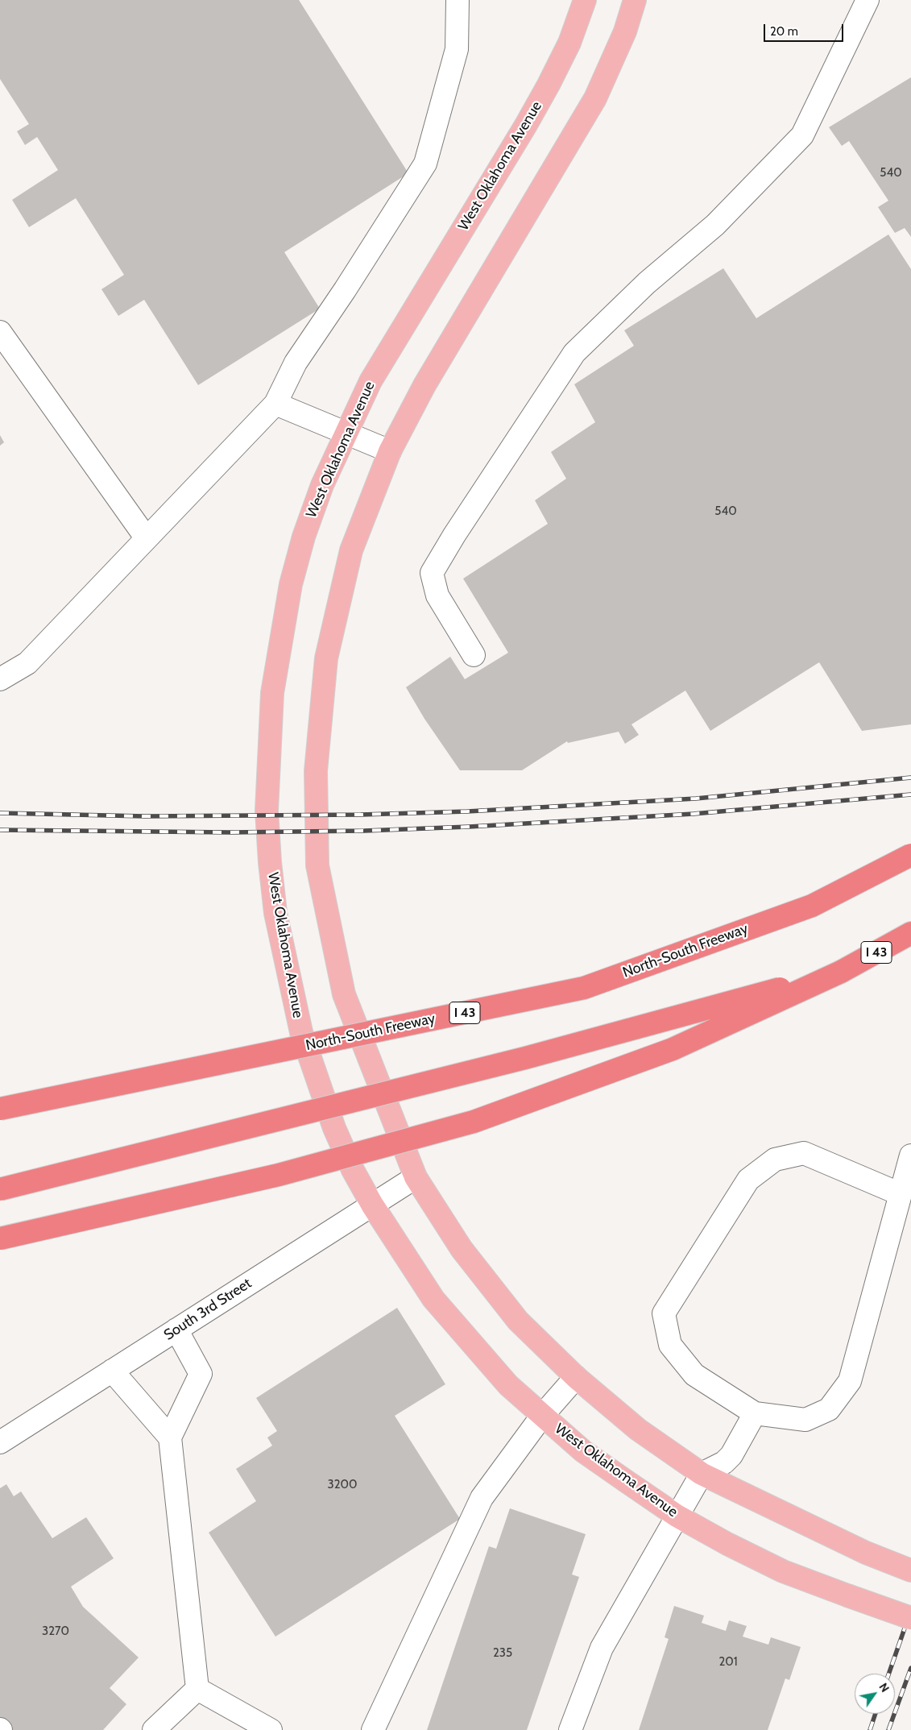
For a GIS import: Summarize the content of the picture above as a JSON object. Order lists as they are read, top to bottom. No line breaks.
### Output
{"streets":{"highway":["North-South Freeway","I 43"],"main road":["West Oklahoma Avenue"],"street":["South 3rd Street"]},"crossings":[["West Oklahoma Avenue","South 3rd Street"]],"house_numbers":["540","540","3200","3270","235","201"],"scale_bar":"20 m","north":"top right"}
